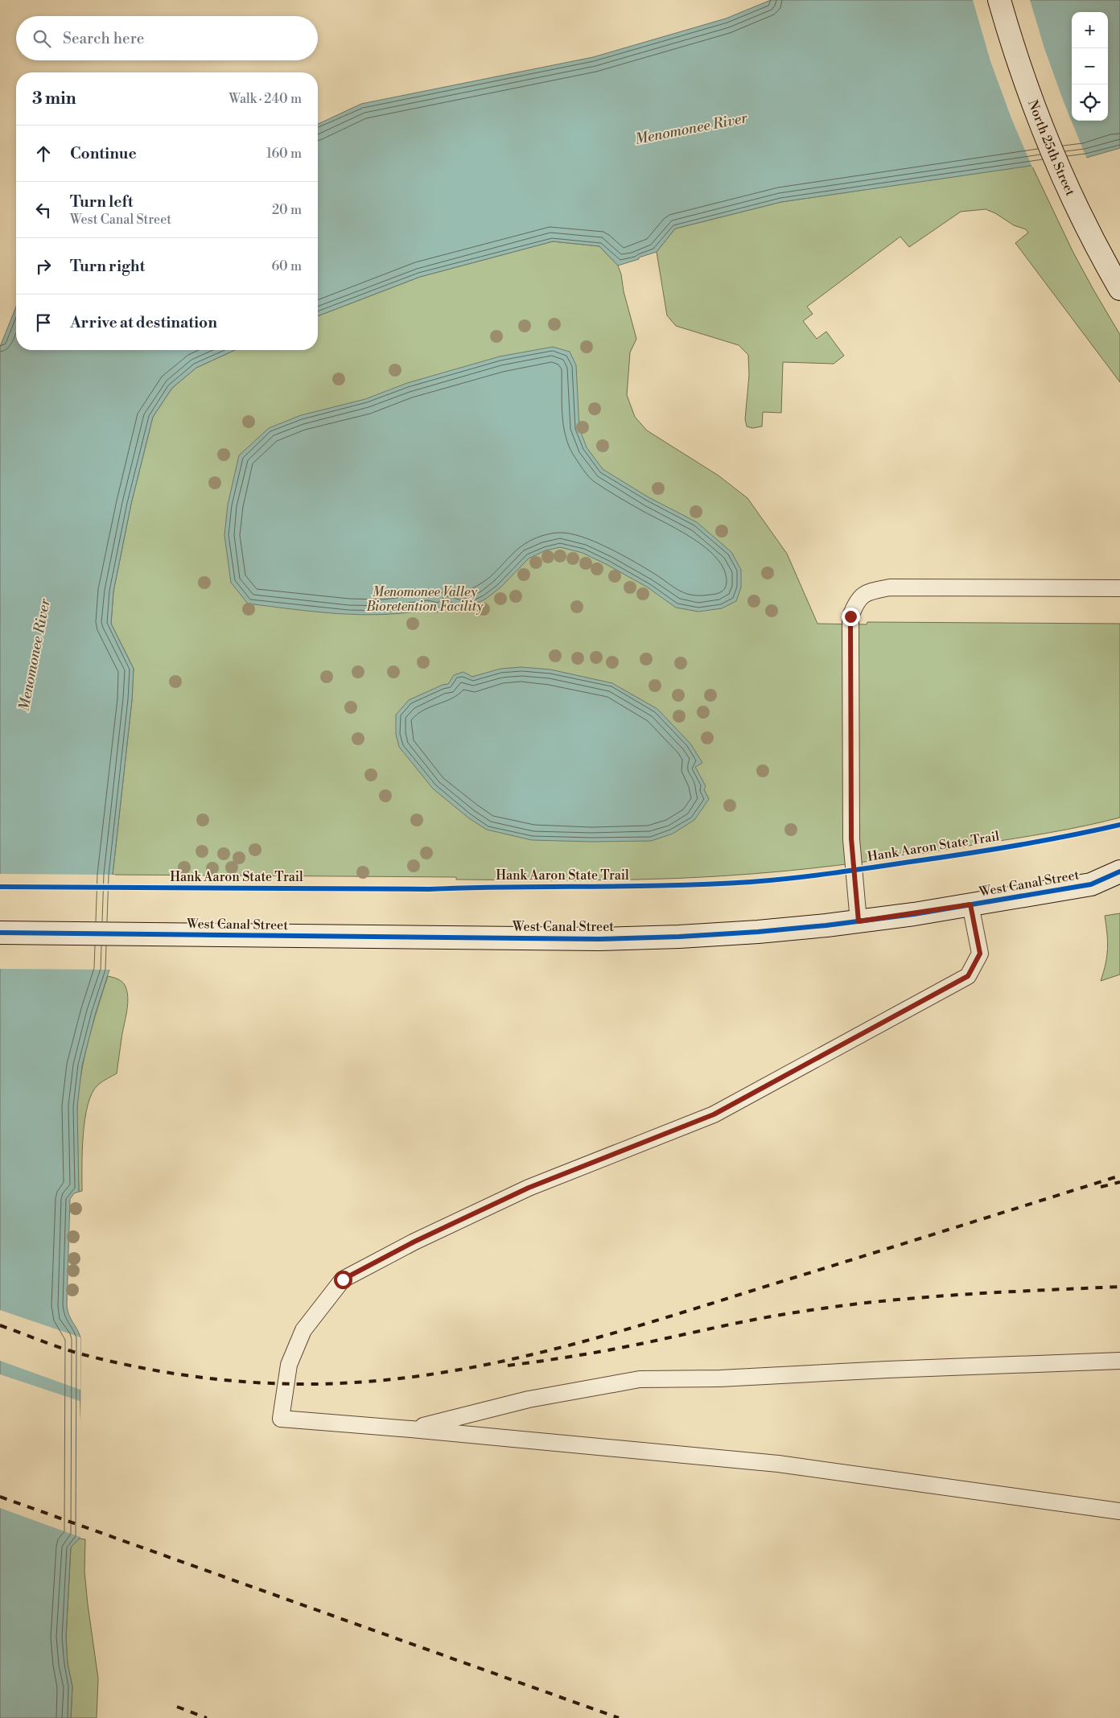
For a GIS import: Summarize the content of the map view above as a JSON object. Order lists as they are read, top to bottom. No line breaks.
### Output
{"streets":{"street":["North 25th Street","West Canal Street"],"cycle path":["Hank Aaron State Trail"]},"water":["Menomonee River"],"parks":["Menomonee Valley Bioretention Facility"],"page":{"map_buttons":["+","−"],"search":"Search here","heading":["3 min","Walk · 240 m"],"list":[["Continue","160 m"],["Turn left","West Canal Street","20 m"],["Turn right","60 m"],"Arrive at destination"]}}
